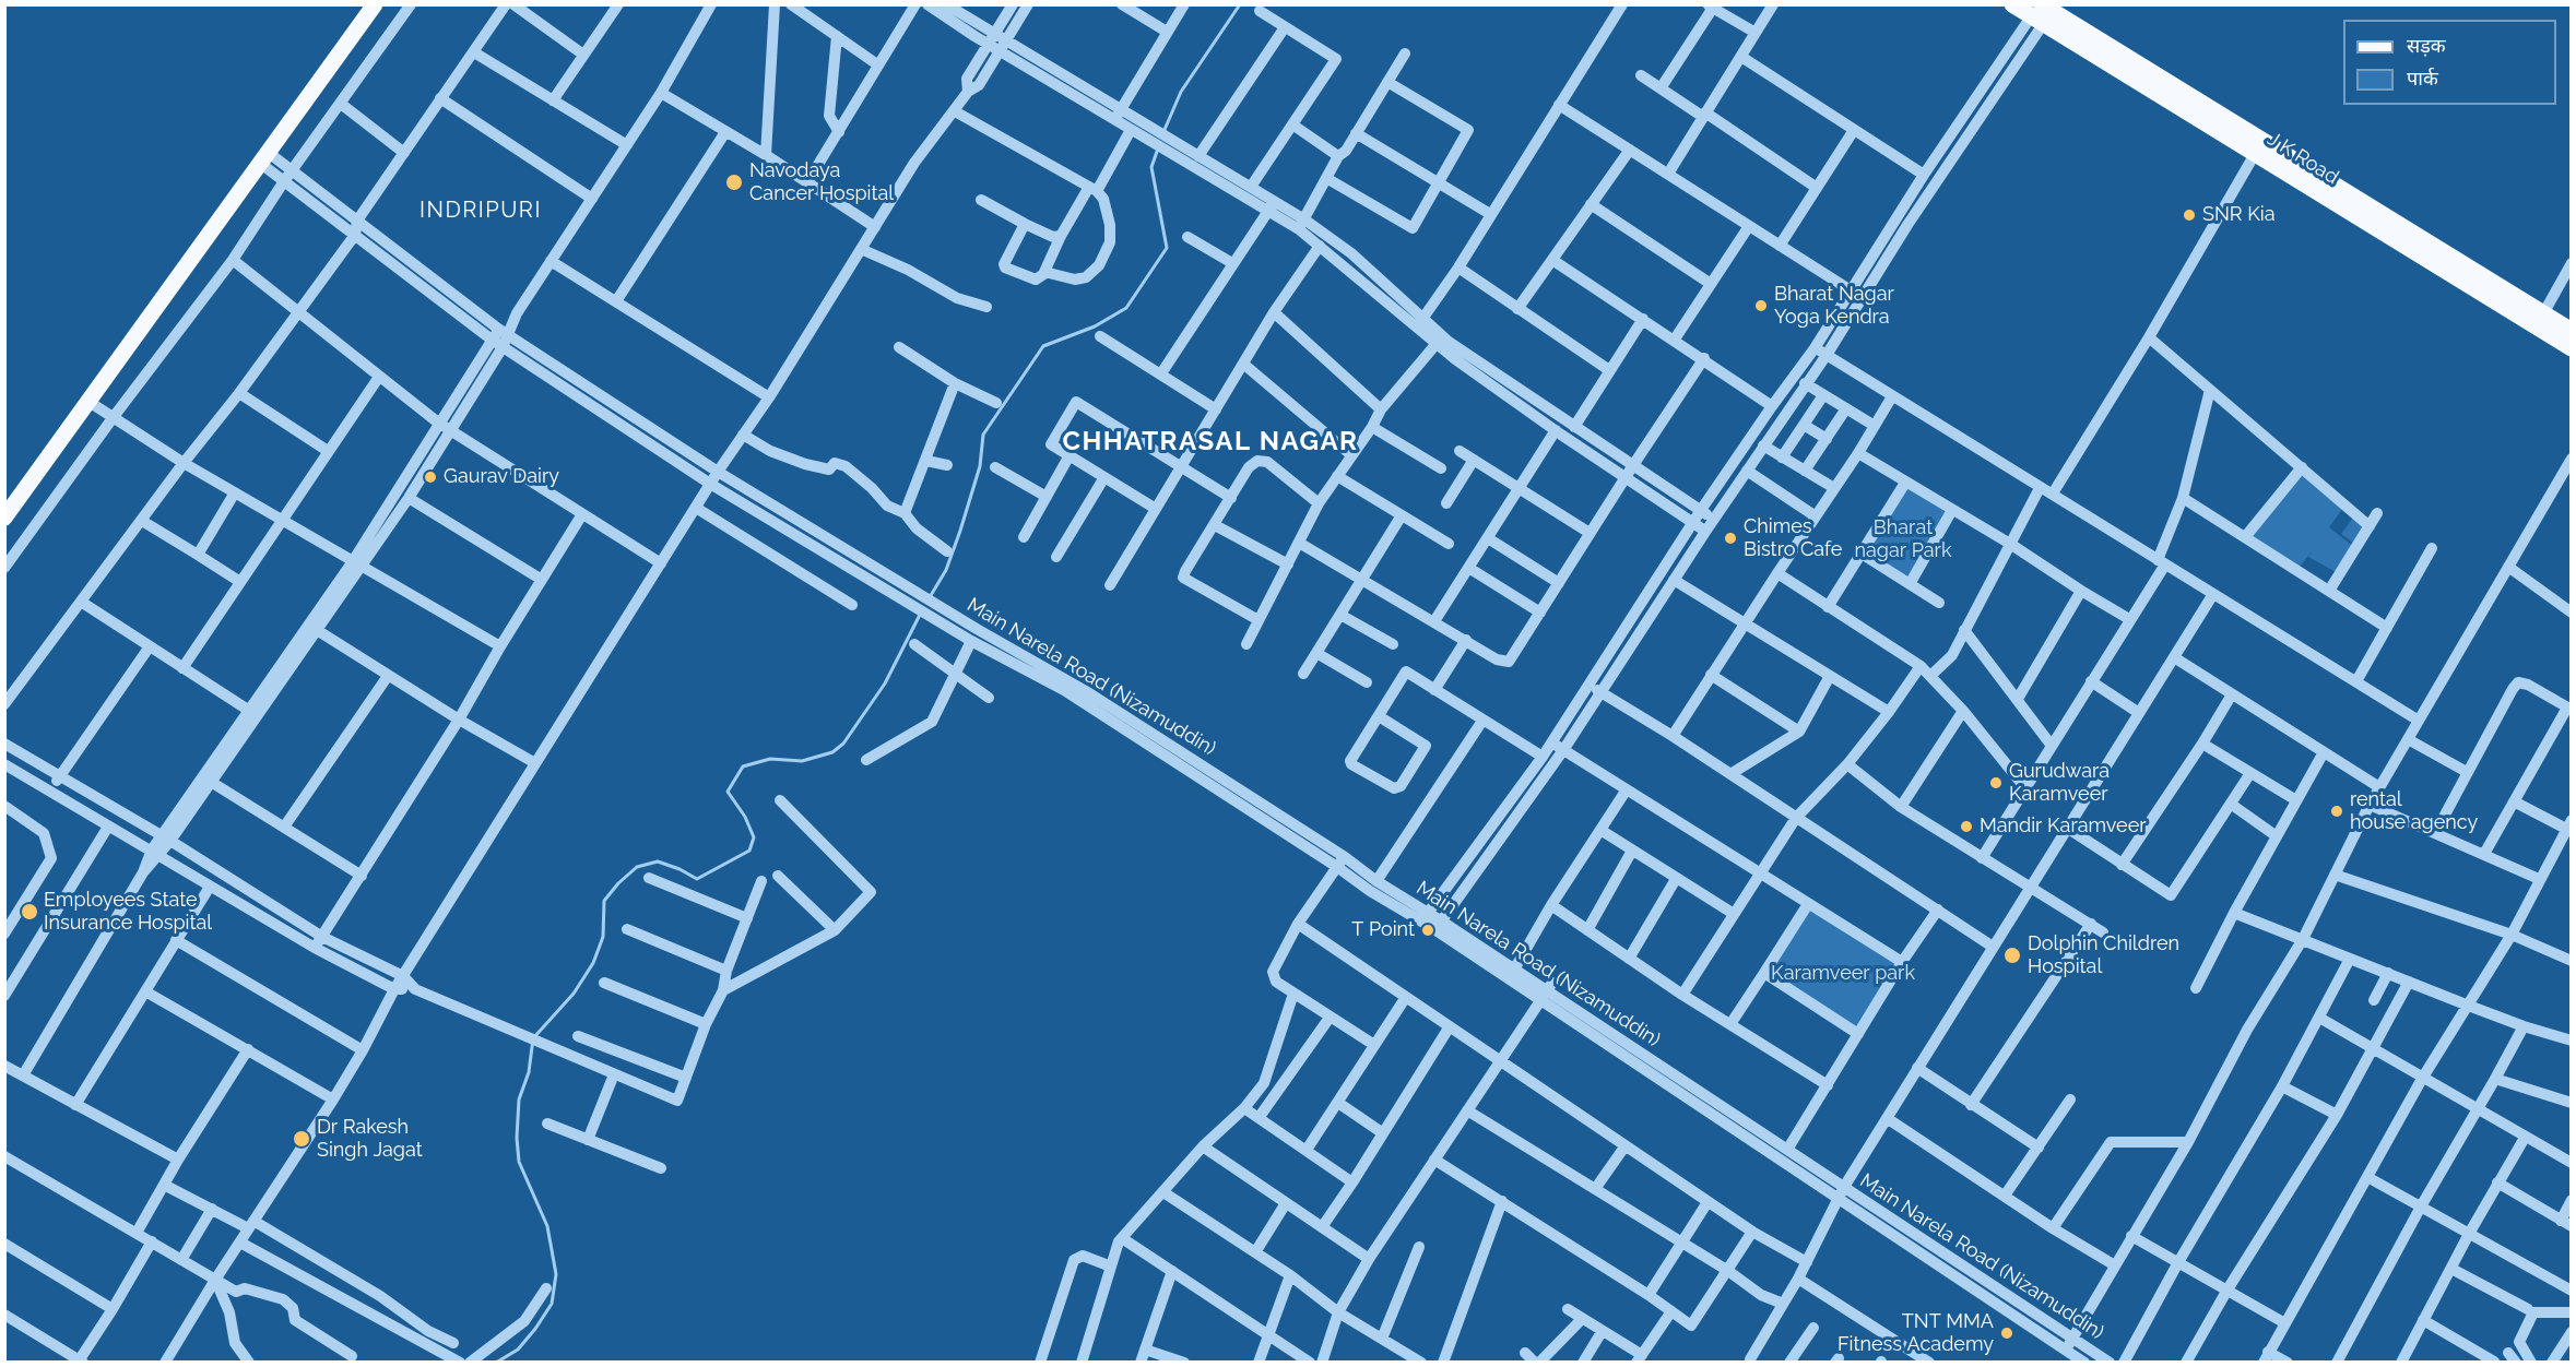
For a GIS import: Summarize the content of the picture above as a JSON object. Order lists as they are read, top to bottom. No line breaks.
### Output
{"streets":{"main road":["J K Road"],"street":["Main Narela Road (Nizamuddin)"]},"districts":["INDRIPURI","CHHATRASAL NAGAR"],"parks":["Bharat nagar Park","Karamveer park"],"places":["Navodaya Cancer Hospital","SNR Kia","Bharat Nagar Yoga Kendra","Gaurav Dairy","Chimes Bistro Cafe","Gurudwara Karamveer","rental house agency","Mandir Karamveer","Employees State Insurance Hospital","T Point","Dolphin Children Hospital","Dr Rakesh Singh Jagat","TNT MMA Fitness Academy"],"legend":["सड़क","पार्क"]}
